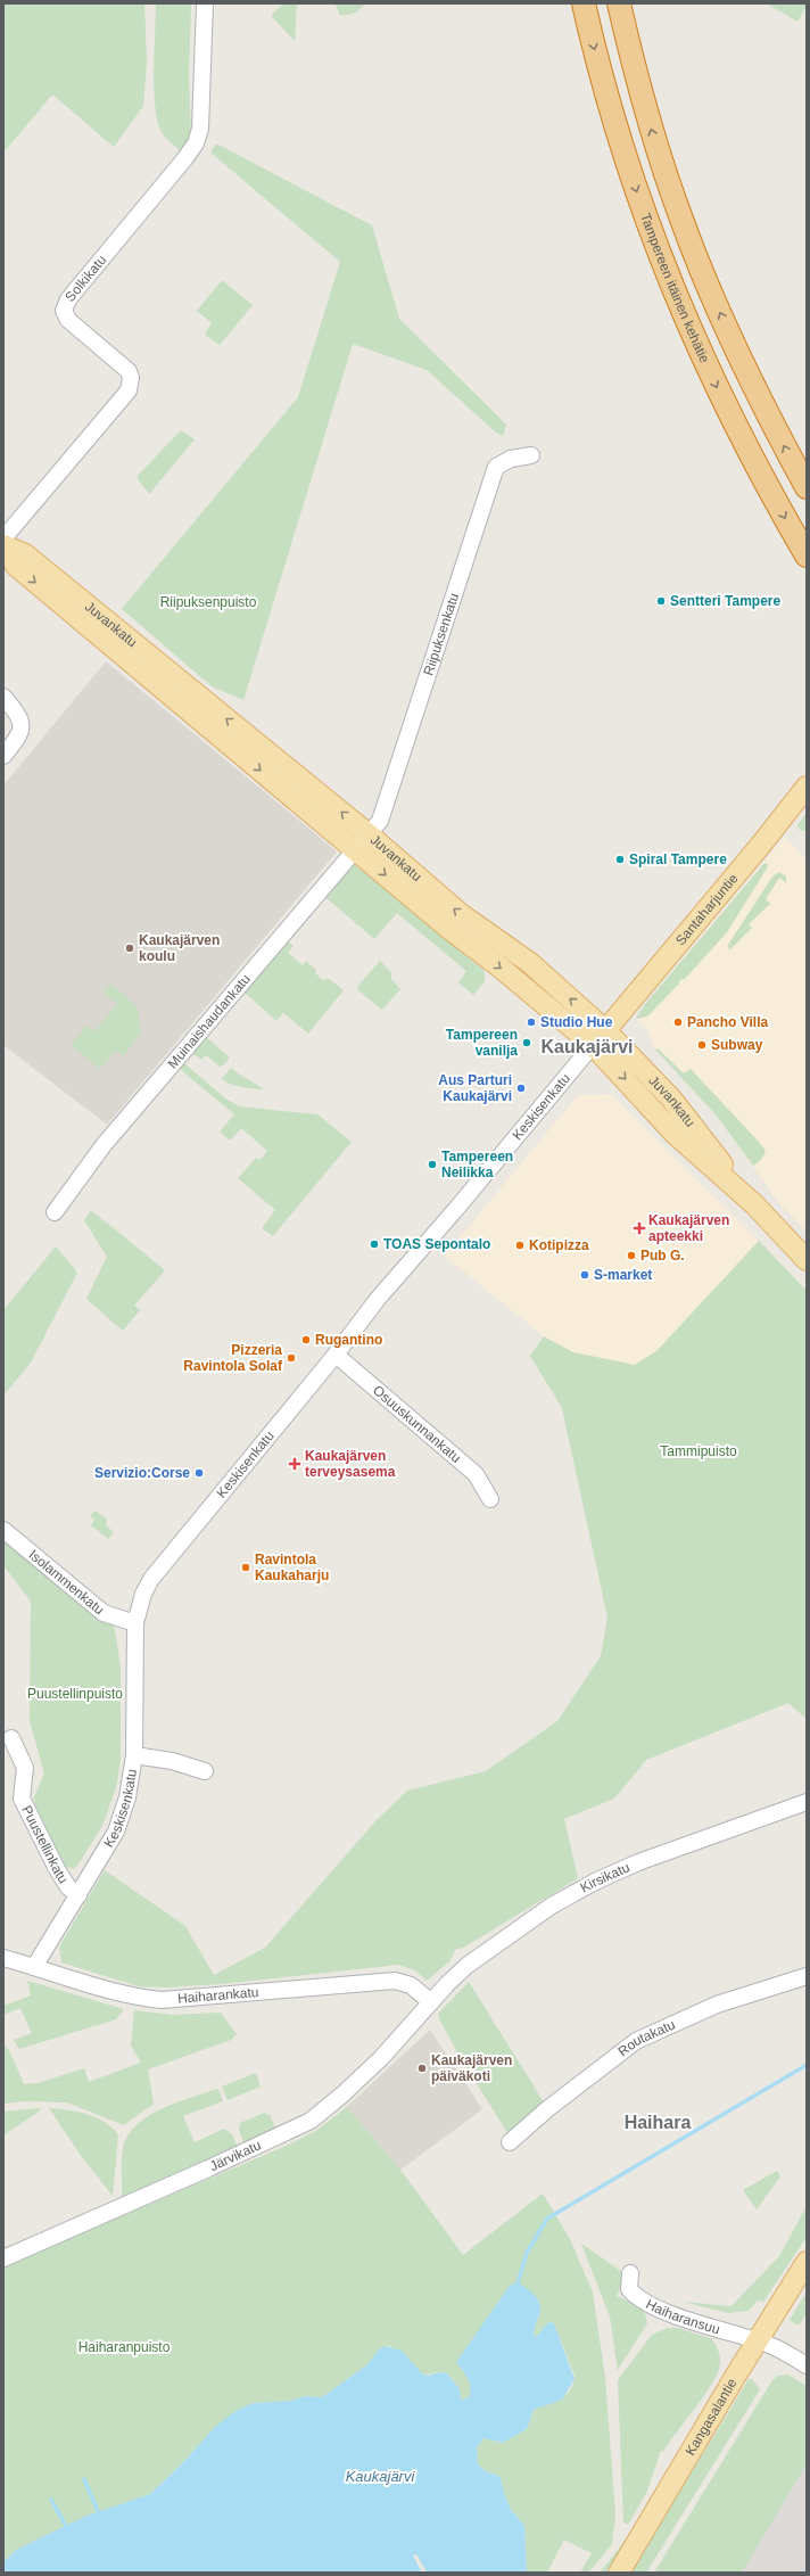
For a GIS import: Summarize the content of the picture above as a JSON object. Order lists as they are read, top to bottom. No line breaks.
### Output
{"streets":{"highway":["Tampereen itäinen kehätie"],"main road":["Juvankatu","Santaharjuntie","Kangasalantie"],"street":["Solkikatu","Riipuksenkatu","Muinaishaudankatu","Keskisenkatu","Osuuskunnankatu","Isolammenkatu","Puustellinkatu","Kirsikatu","Haiharankatu","Routakatu","Järvikatu","Haiharansuu"]},"crossings":[["Solkikatu","Juvankatu"],["Juvankatu","Riipuksenkatu"],["Juvankatu","Santaharjuntie"],["Juvankatu","Muinaishaudankatu"],["Juvankatu","Keskisenkatu"],["Riipuksenkatu","Muinaishaudankatu"],["Santaharjuntie","Keskisenkatu"],["Keskisenkatu","Osuuskunnankatu"],["Keskisenkatu","Isolammenkatu"],["Keskisenkatu","Puustellinkatu"],["Keskisenkatu","Haiharankatu"],["Kirsikatu","Haiharankatu"],["Kirsikatu","Järvikatu"],["Haiharankatu","Järvikatu"],["Haiharansuu","Kangasalantie"]],"districts":["Kaukajärvi","Haihara"],"water":["Kaukajärvi"],"parks":["Riipuksenpuisto","Tammipuisto","Puustellinpuisto","Haiharanpuisto"],"places":{"other":["Sentteri Tampere","Spiral Tampere","Kaukajärven koulu","Studio Hue","Pancho Villa","Tampereen vanilja","Subway","Aus Parturi Kaukajärvi","Tampereen Neilikka","TOAS Sepontalo","Kotipizza","Pub G.","S-market","Rugantino","Pizzeria Ravintola Solaf","Servizio:Corse","Ravintola Kaukaharju","Kaukajärven päiväkoti"],"health":["Kaukajärven apteekki","Kaukajärven terveysasema"]}}
